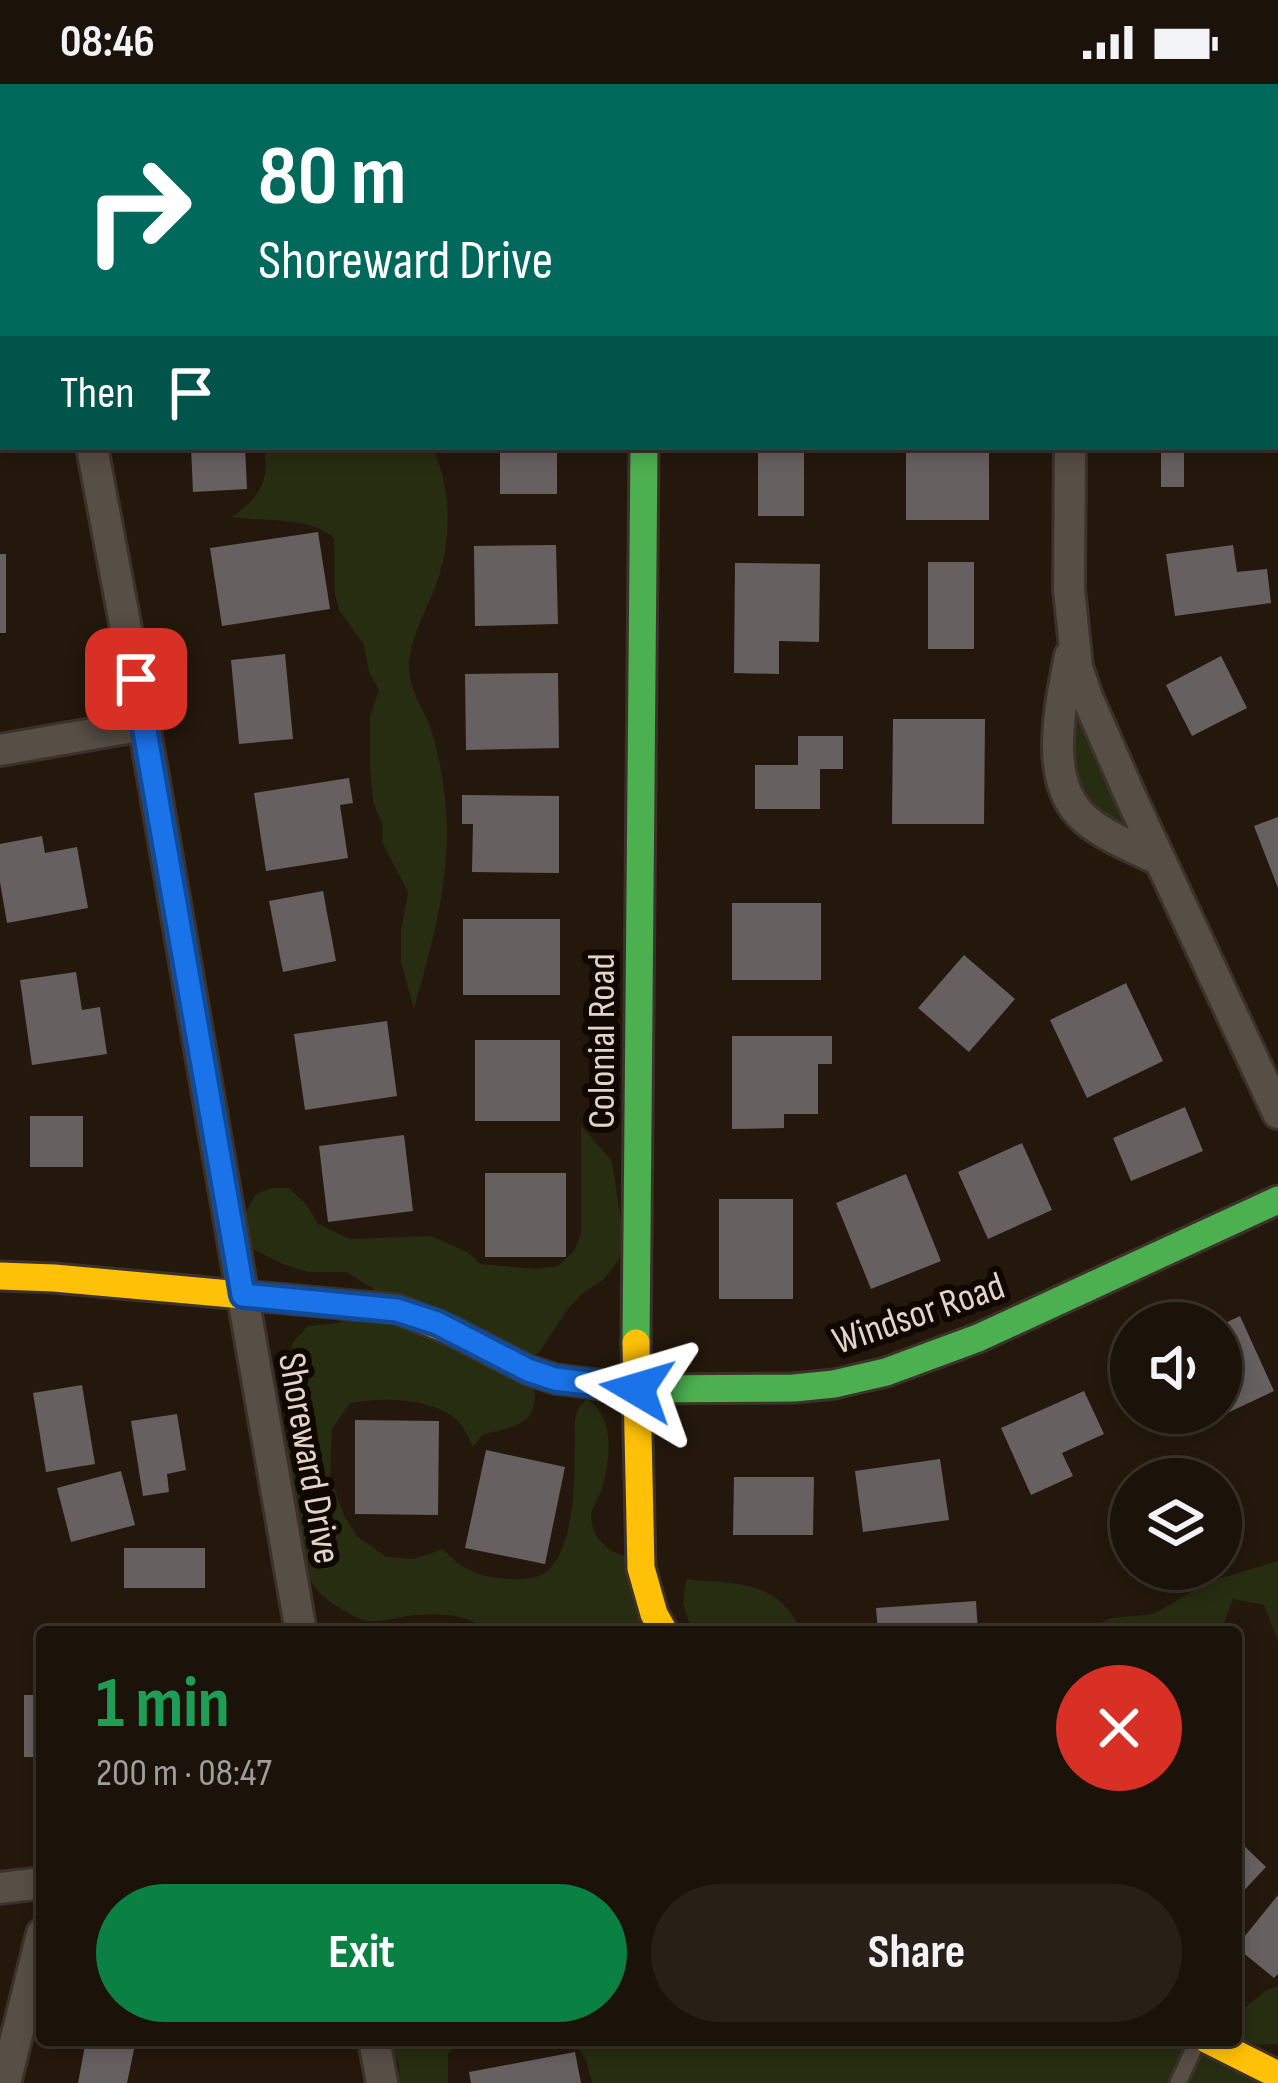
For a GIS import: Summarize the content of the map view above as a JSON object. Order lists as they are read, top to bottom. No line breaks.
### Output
{"streets":{"street":["Colonial Road","Windsor Road","Shoreward Drive"]},"crossings":[["Colonial Road","Windsor Road"],["Windsor Road","Shoreward Drive"]],"page":{"status":"08:46","turn":["80 m","Shoreward Drive"],"then":"Then","heading":["1 min","200 m · 08:47"],"buttons":["Exit","Share"]}}
